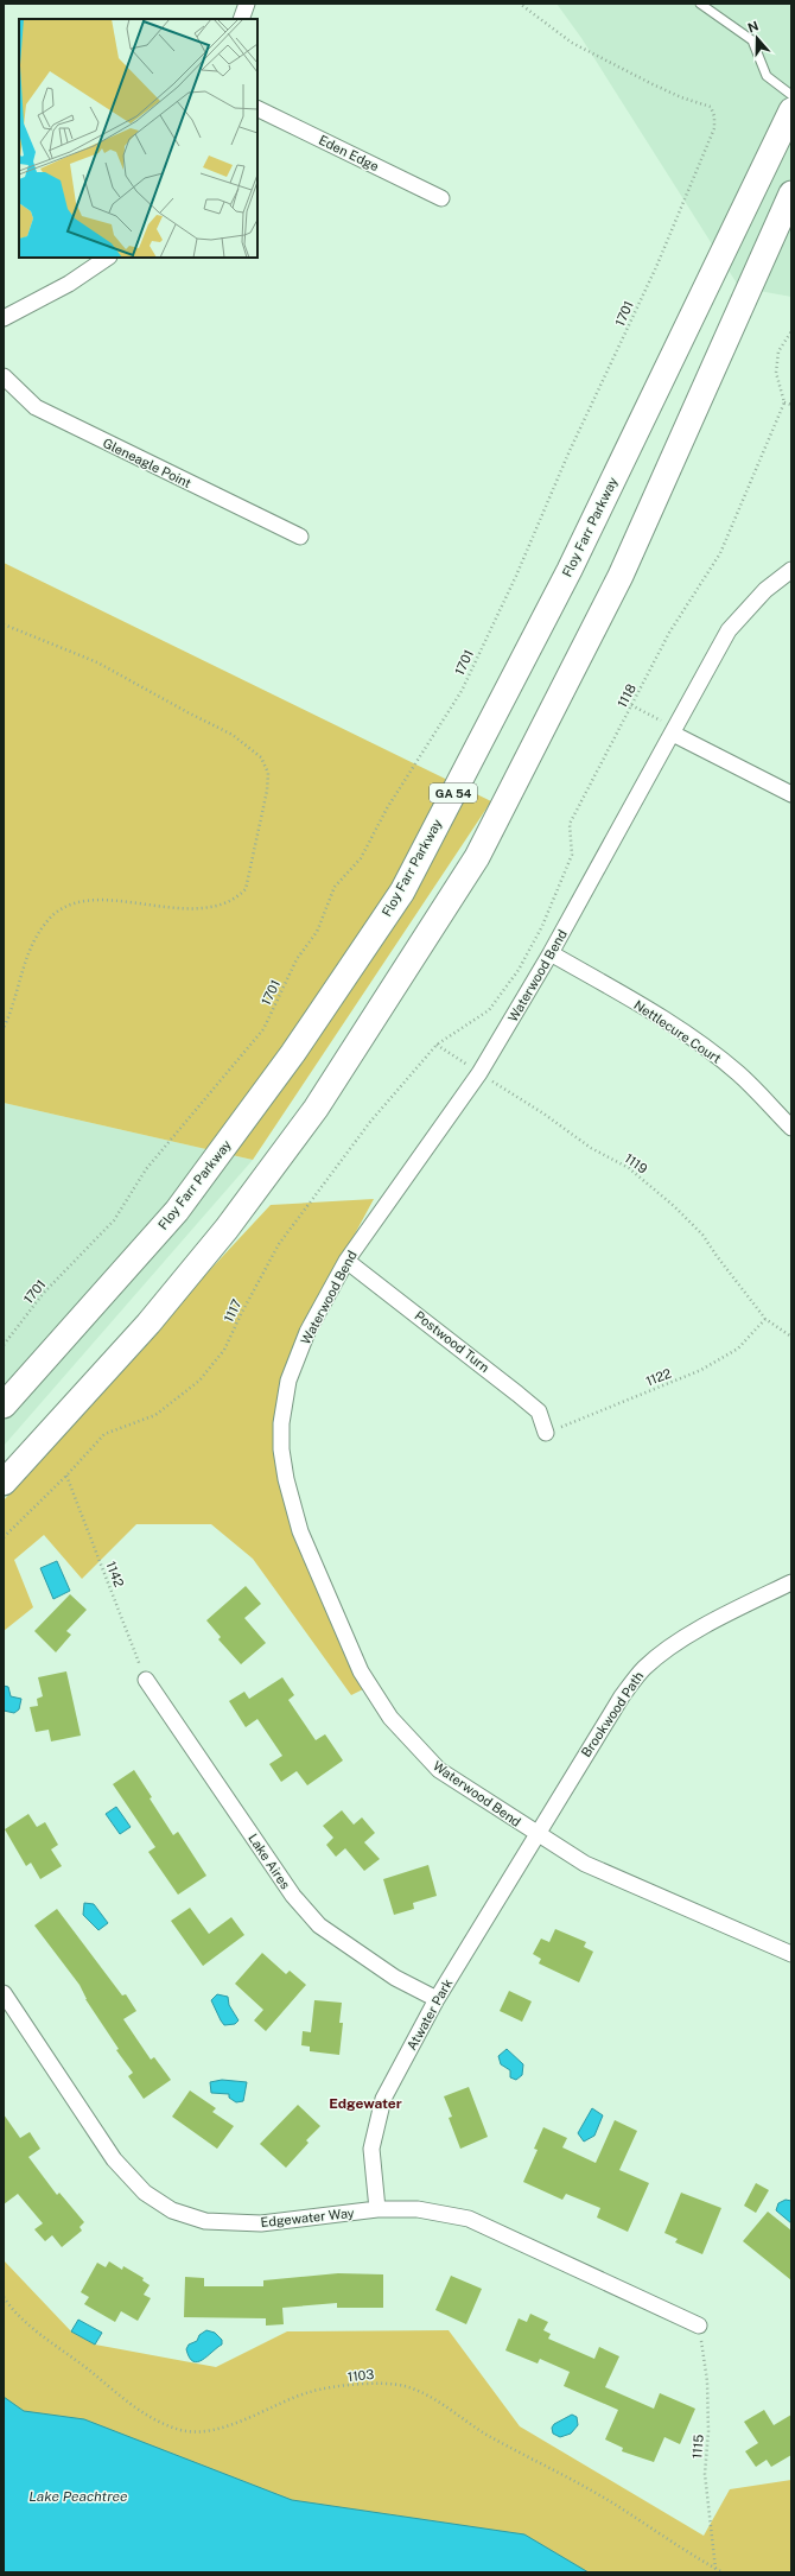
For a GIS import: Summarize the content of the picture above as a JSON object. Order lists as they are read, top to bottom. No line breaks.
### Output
{"streets":{"main road":["Floy Farr Parkway","GA 54"],"street":["Eden Edge","Gleneagle Point","Waterwood Bend","Nettlecure Court","Postwood Turn","Brookwood Path","Lake Aires","Atwater Park","Edgewater Way"],"path":["1701","1118","1119","1117","1122","1142","1103","1115"]},"crossings":[["1118","1119"],["1118","1117"],["Waterwood Bend","Nettlecure Court"],["Waterwood Bend","1119"],["Waterwood Bend","Postwood Turn"],["Waterwood Bend","Brookwood Path"],["Waterwood Bend","Atwater Park"],["1119","1117"],["1119","1122"],["1117","1142"],["Postwood Turn","1122"],["1142","Lake Aires"],["Brookwood Path","Atwater Park"],["Lake Aires","Atwater Park"],["Atwater Park","Edgewater Way"],["Edgewater Way","1115"],["1103","1115"]],"districts":["Edgewater"],"water":["Lake Peachtree"],"north":"top"}
